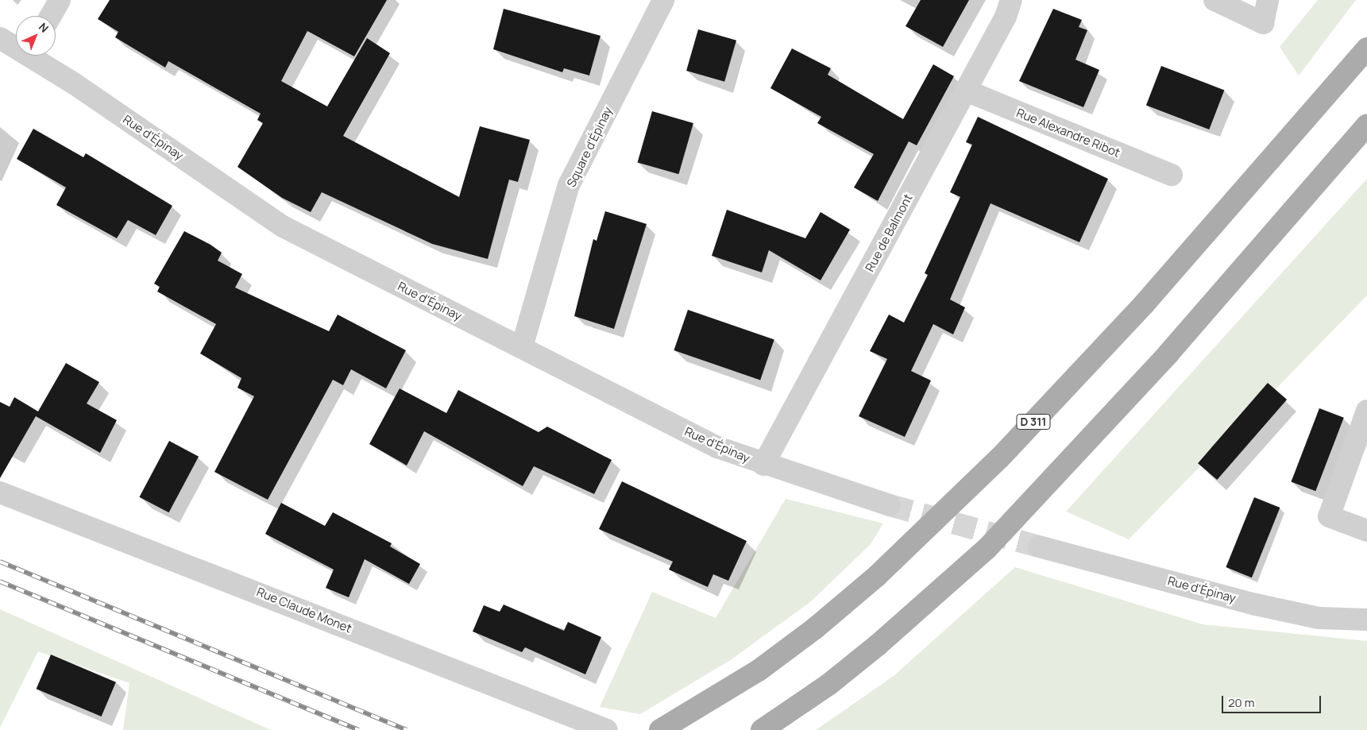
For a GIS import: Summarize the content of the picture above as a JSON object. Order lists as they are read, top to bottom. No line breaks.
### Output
{"streets":{"main road":["D 311"],"street":["Rue Alexandre Ribot","Rue d'Épinay","Square d'Épinay","Rue de Balmont","Rue Claude Monet"]},"crossings":[["Rue Alexandre Ribot","Rue de Balmont"],["Rue d'Épinay","Square d'Épinay"],["Rue d'Épinay","Rue de Balmont"]],"scale_bar":"20 m","north":"top right"}
